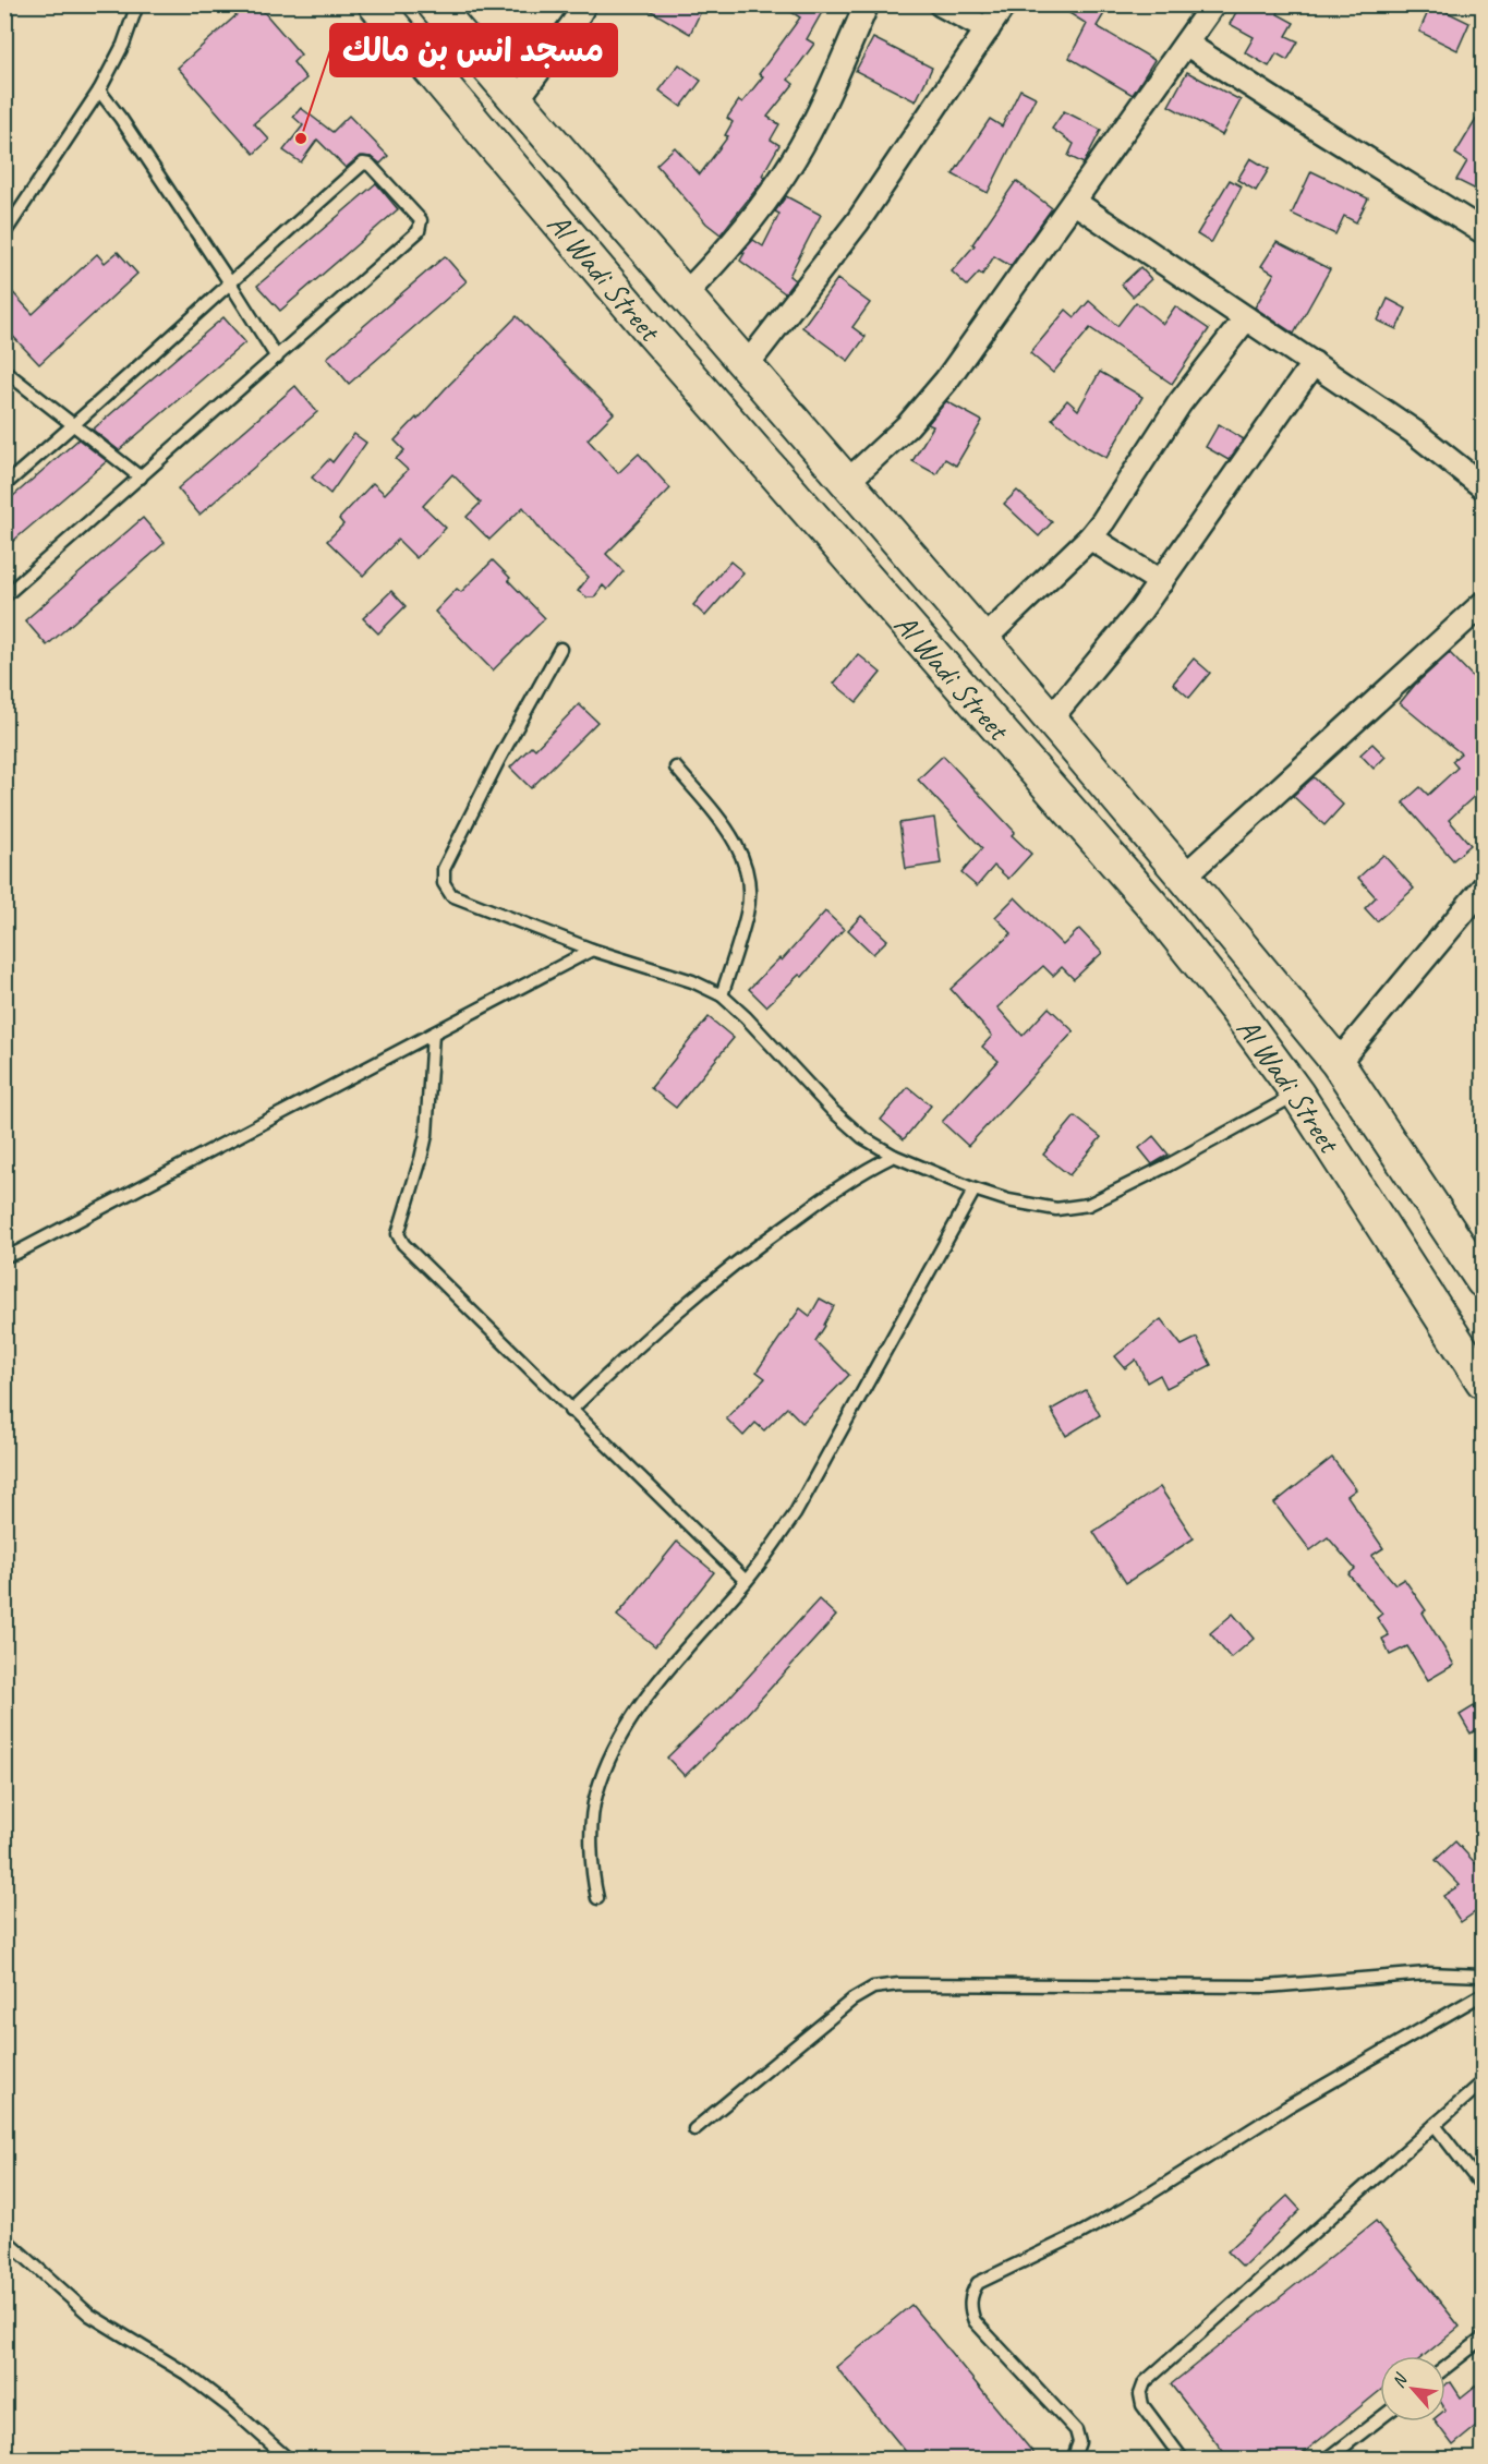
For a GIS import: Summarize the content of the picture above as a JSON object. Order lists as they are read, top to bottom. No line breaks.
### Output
{"streets":{"main road":["Al Wadi Street"]},"places":["مسجد انس بن مالك"],"north":"top left"}
